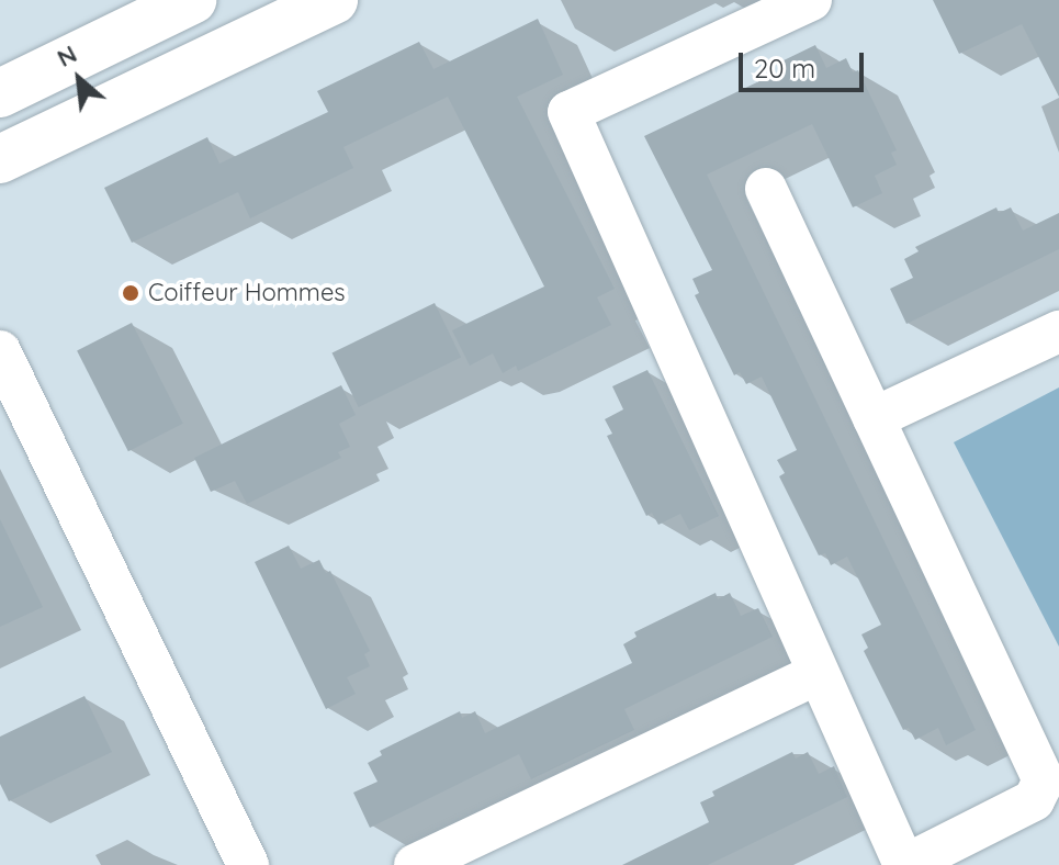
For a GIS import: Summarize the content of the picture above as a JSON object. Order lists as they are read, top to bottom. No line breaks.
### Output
{"places":["Coiffeur Hommes"],"scale_bar":"20 m","north":"top left"}
